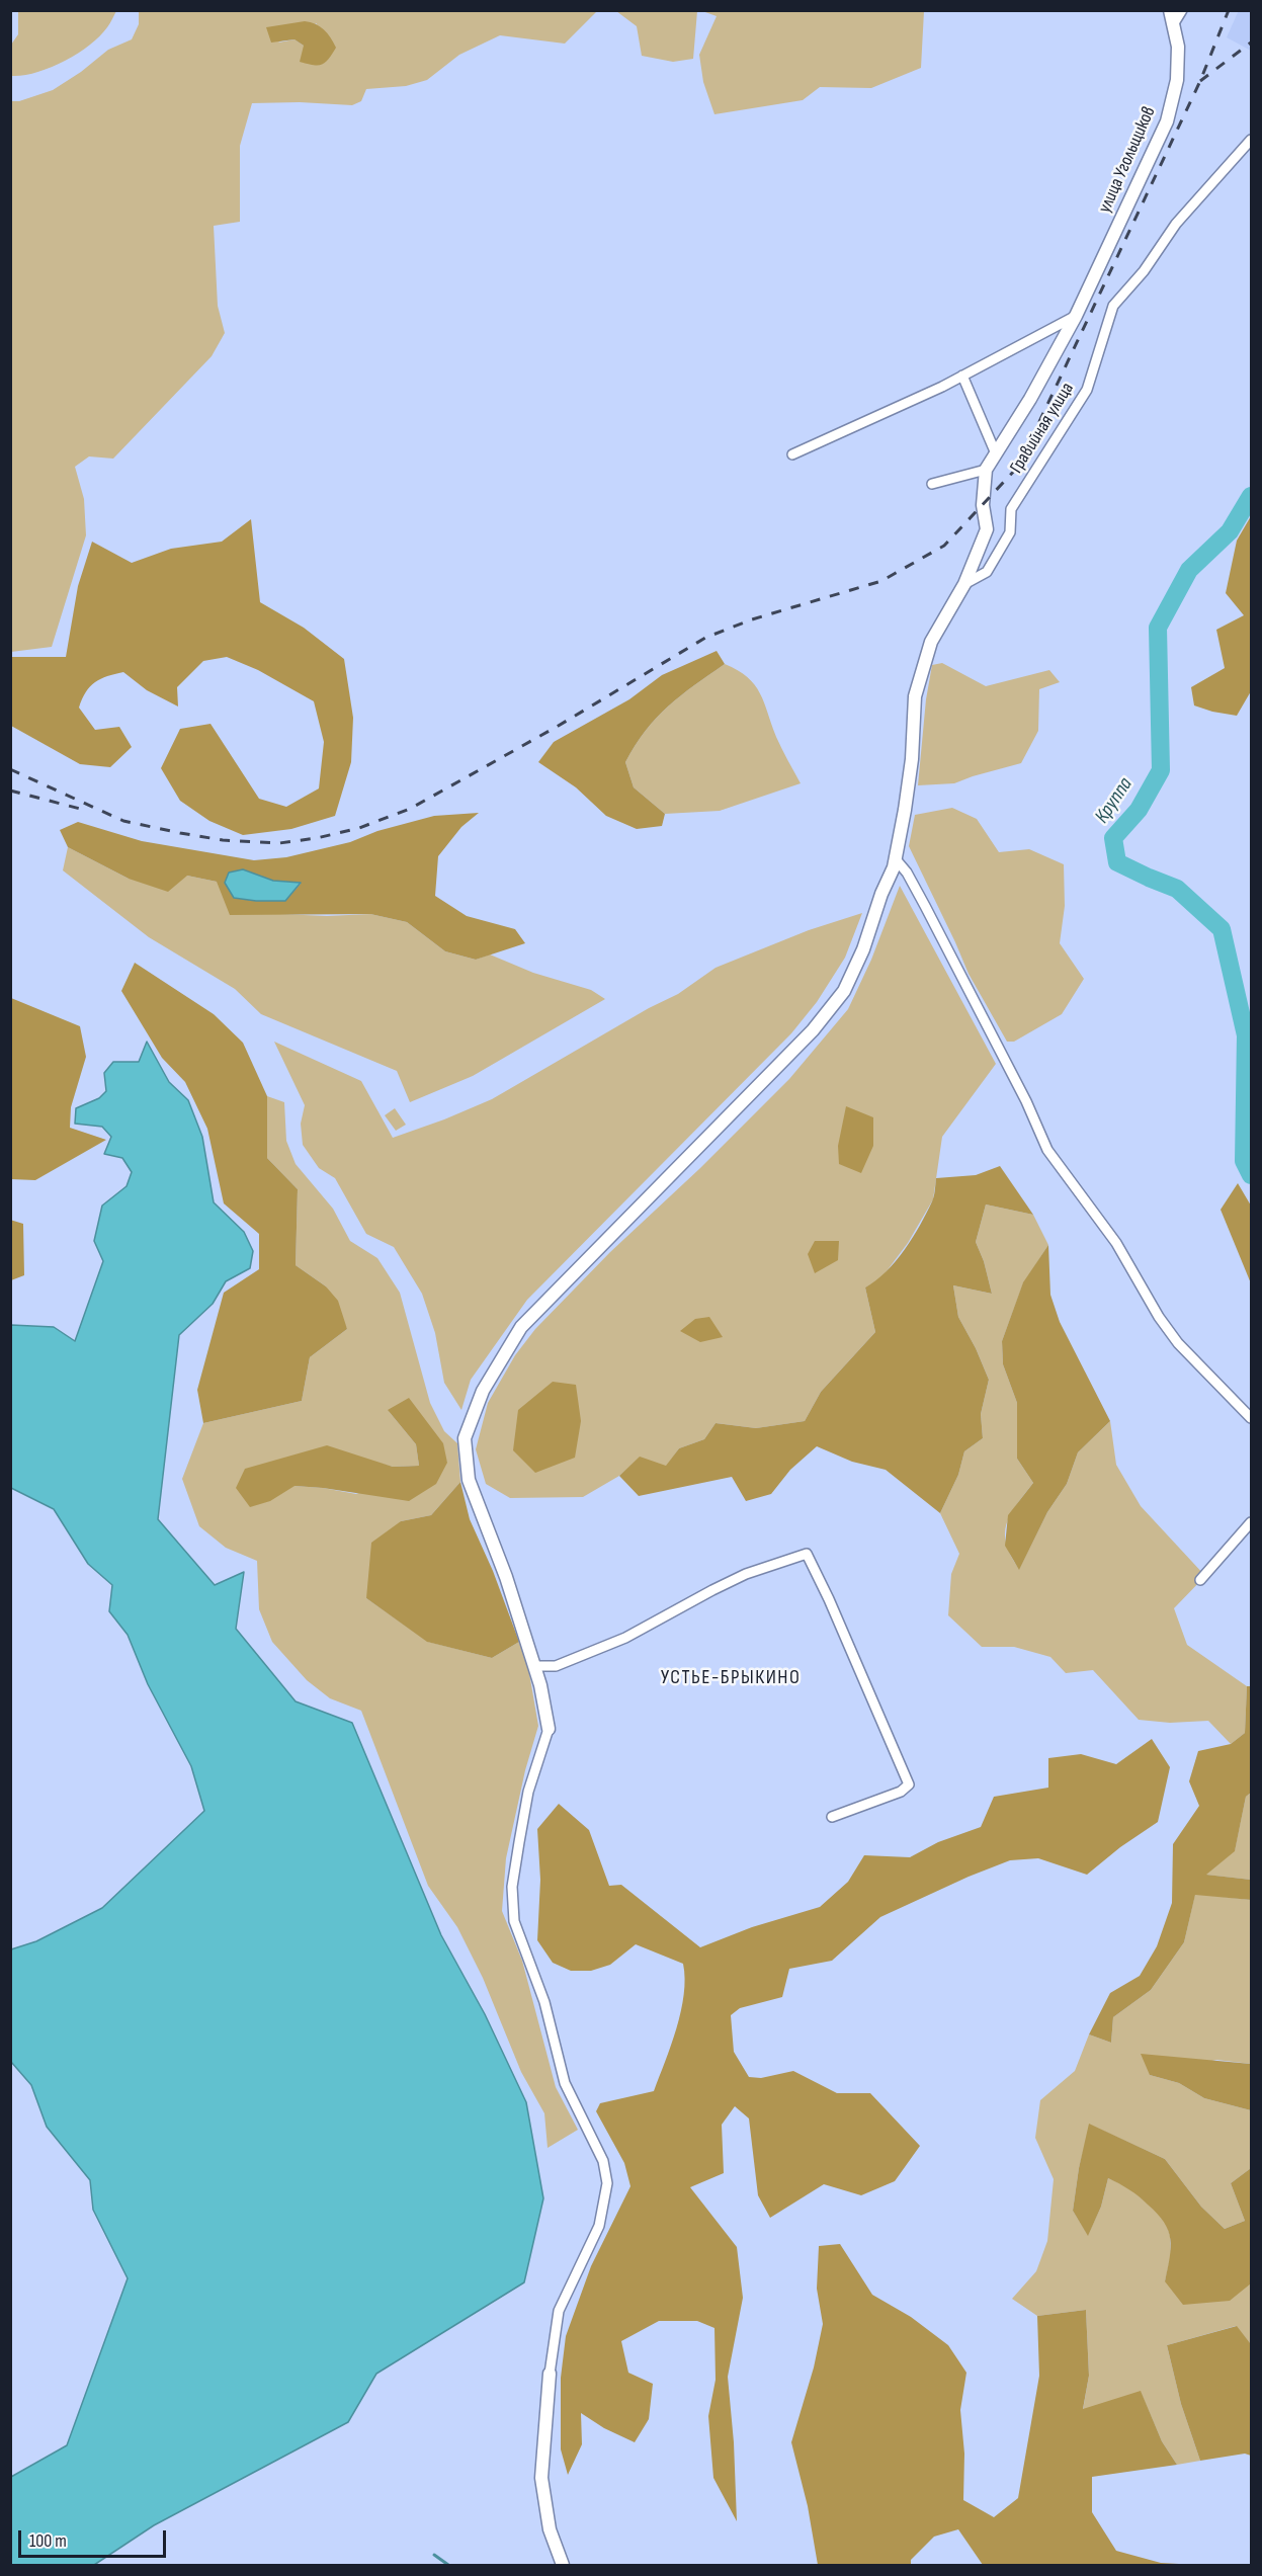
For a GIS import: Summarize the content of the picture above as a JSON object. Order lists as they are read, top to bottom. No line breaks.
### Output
{"streets":{"street":["улица Угольщиков","Гравийная улица"]},"districts":["УСТЬЕ-БРЫКИНО"],"water":["Круппа"],"scale_bar":"100 m"}
